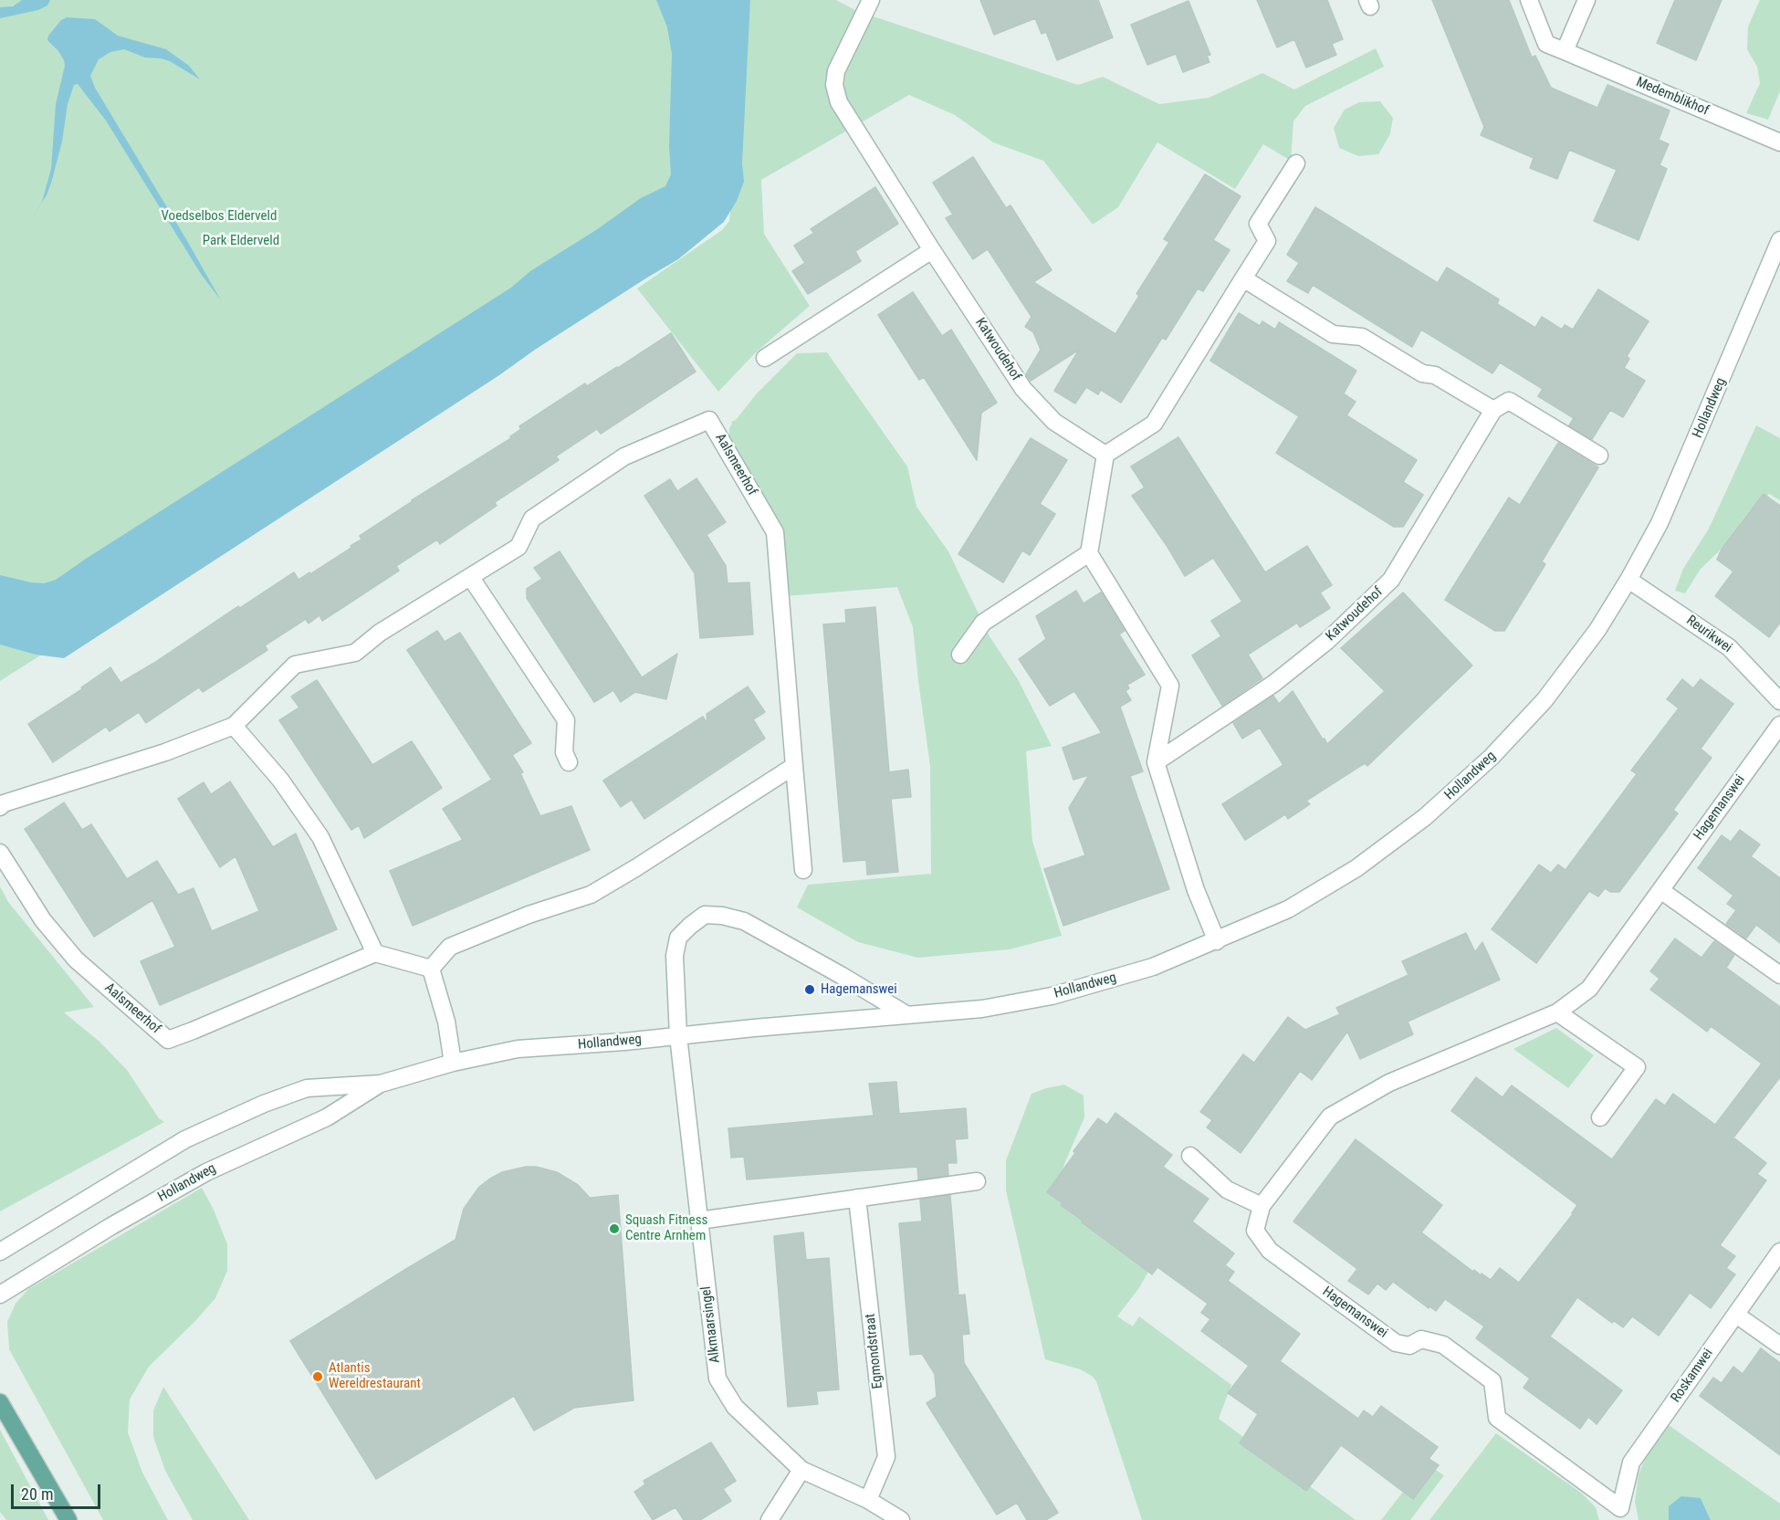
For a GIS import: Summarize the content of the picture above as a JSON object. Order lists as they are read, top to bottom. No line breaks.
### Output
{"streets":{"street":["Medemblikhof","Katwoudehof","Hollandweg","Aalsmeerhof","Reurikwei","Hagemanswei","Alkmaarsingel","Egmondstraat","Roskamwei"]},"crossings":[["Hollandweg","Reurikwei"],["Hollandweg","Alkmaarsingel"],["Hagemanswei","Roskamwei"],["Alkmaarsingel","Egmondstraat"]],"parks":["Voedselbos Elderveld","Park Elderveld"],"places":["Hagemanswei","Squash Fitness Centre Arnhem","Atlantis Wereldrestaurant"],"scale_bar":"20 m"}
